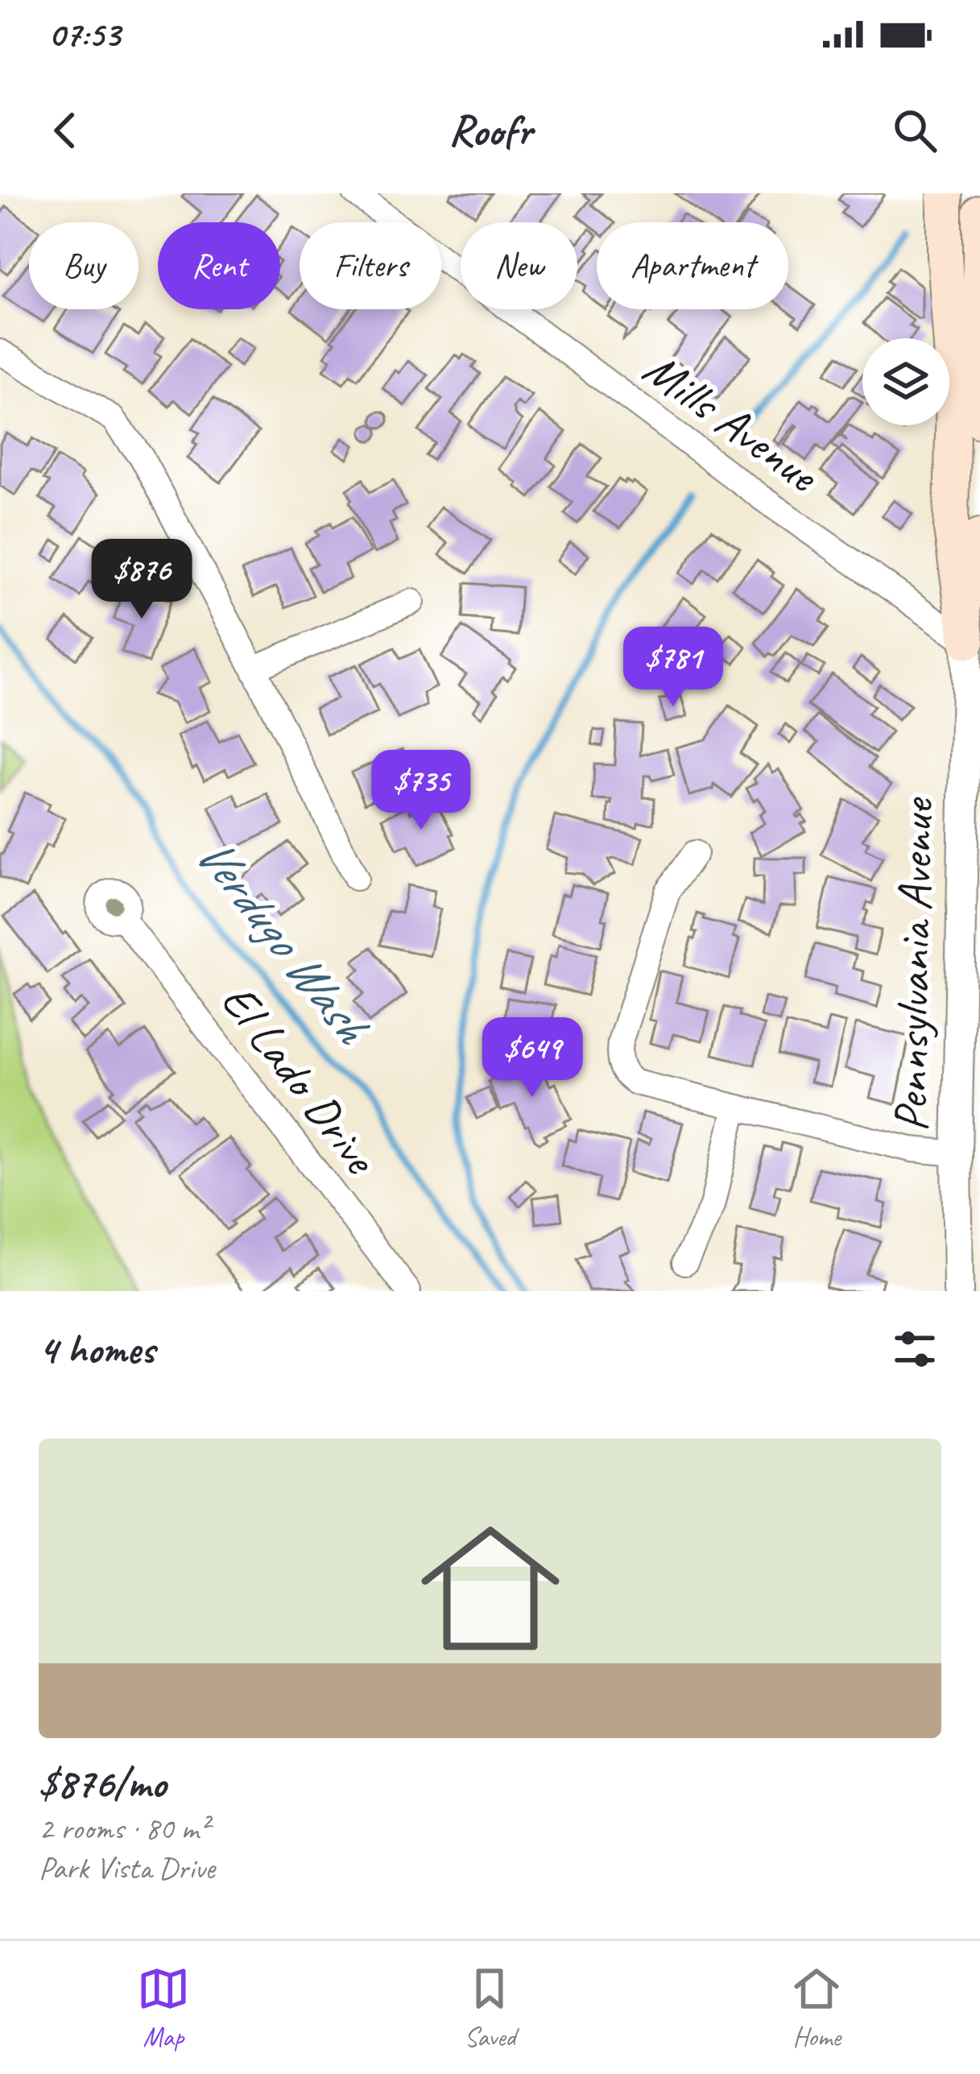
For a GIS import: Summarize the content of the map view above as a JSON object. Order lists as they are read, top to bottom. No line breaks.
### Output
{"streets":{"main road":["Pennsylvania Avenue"],"street":["Mills Avenue","El Lado Drive"]},"crossings":[["Mills Avenue","Pennsylvania Avenue"]],"water":["Verdugo Wash"],"page":{"status":"07:53","header":"Roofr","chip":["Buy","Rent","Filters","New","Apartment"],"price":["$876","$781","$735","$649"],"heading":"4 homes","list":[{"name":"$876/mo","note":"2 rooms · 80 m² · Park Vista Drive"}],"tabs":["Map","Saved","Home"]}}
